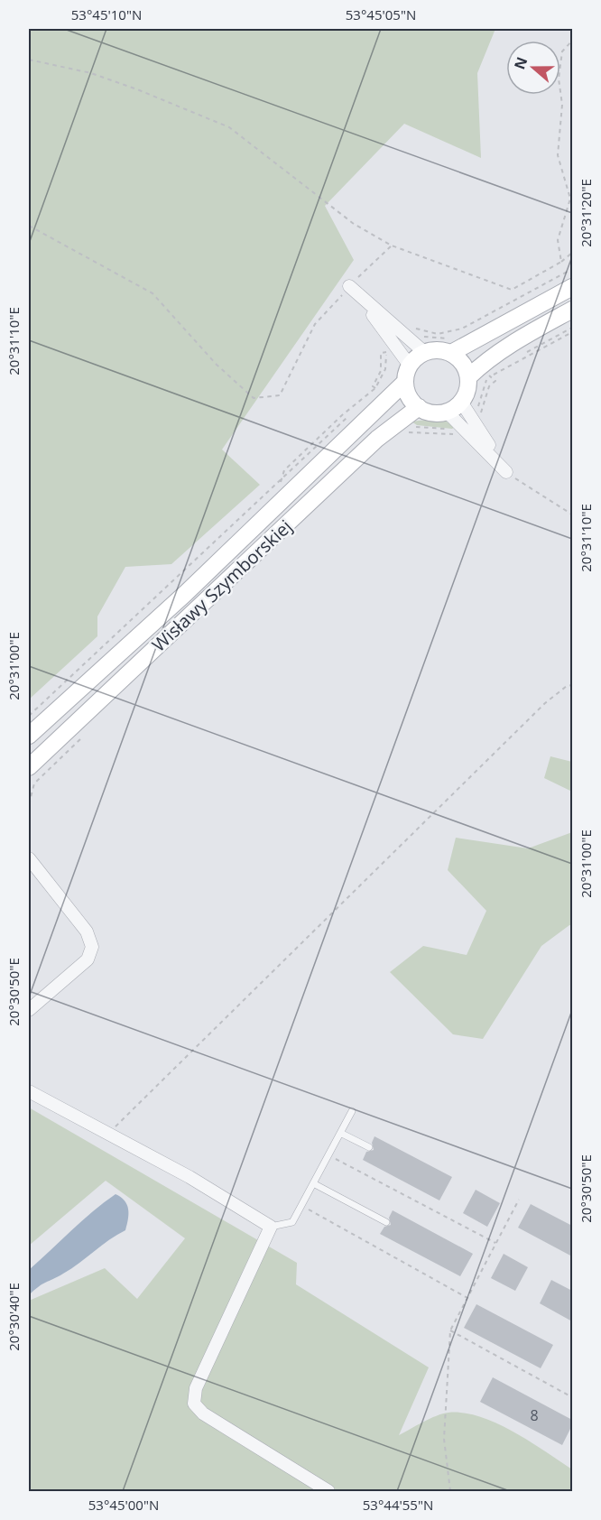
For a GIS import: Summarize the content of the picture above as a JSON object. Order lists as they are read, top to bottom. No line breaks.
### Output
{"streets":{"main road":["Wisławy Szymborskiej"]},"house_numbers":["8"],"north":"left","coordinates":["53°45'10\"N","53°45'05\"N","20°31'20\"E","20°31'10\"E","20°31'00\"E","20°30'50\"E","20°30'40\"E","53°45'00\"N","53°44'55\"N"]}
